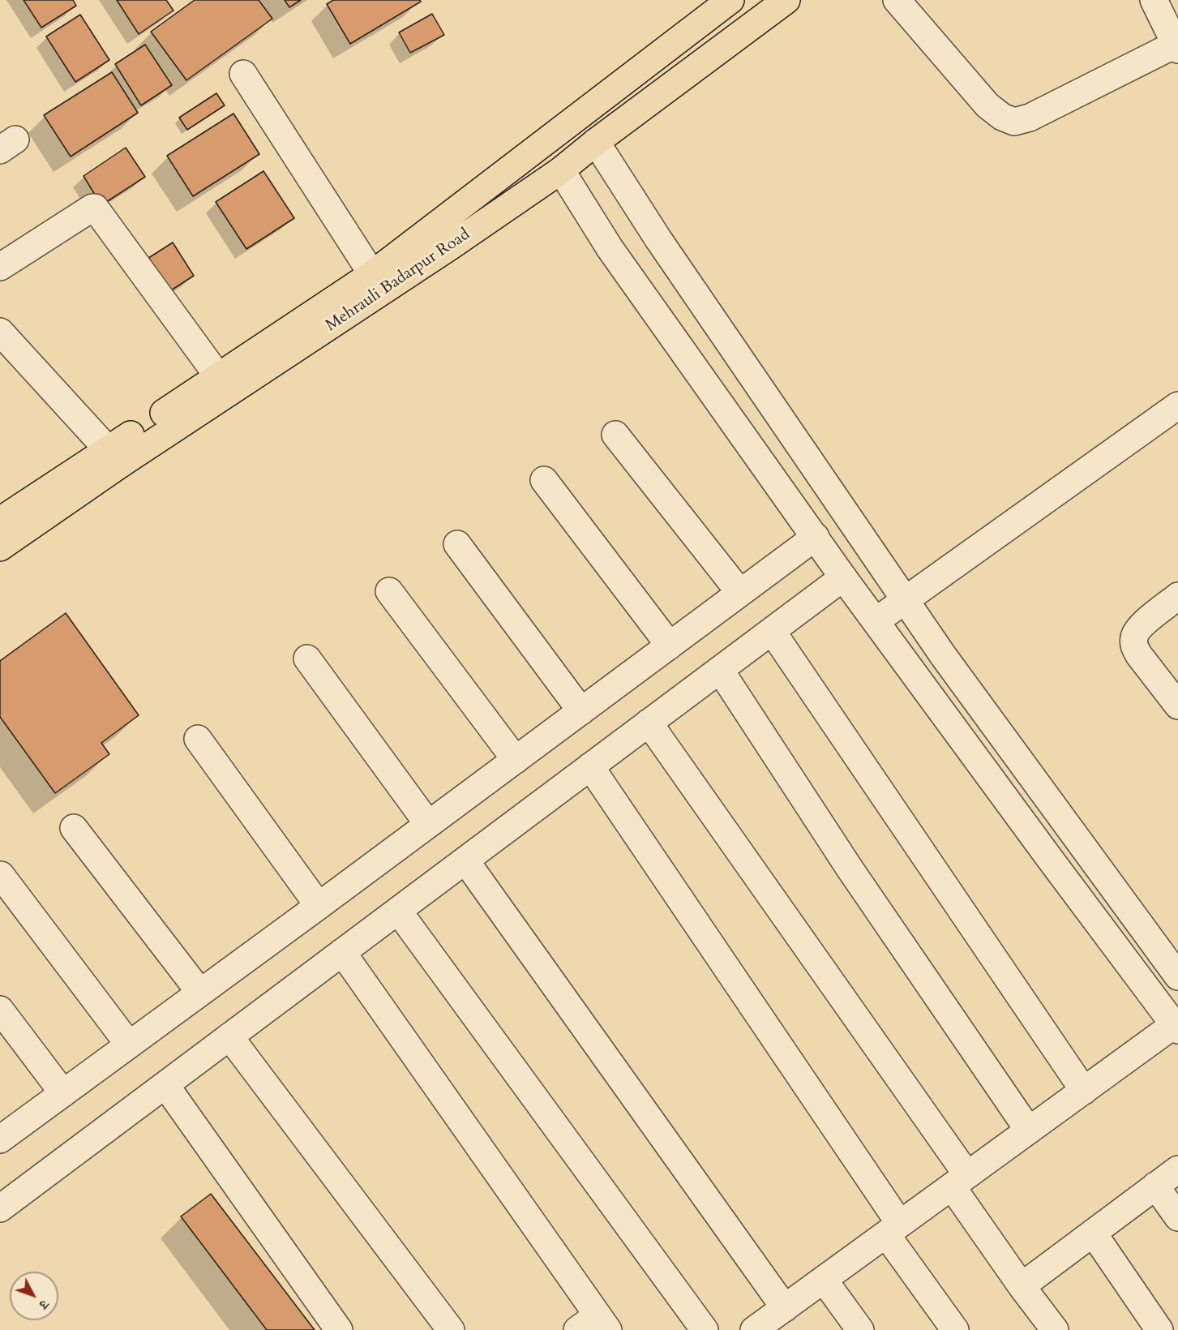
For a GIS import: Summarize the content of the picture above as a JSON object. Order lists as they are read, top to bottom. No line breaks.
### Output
{"streets":{"main road":["Mehrauli Badarpur Road"]},"north":"bottom right"}
